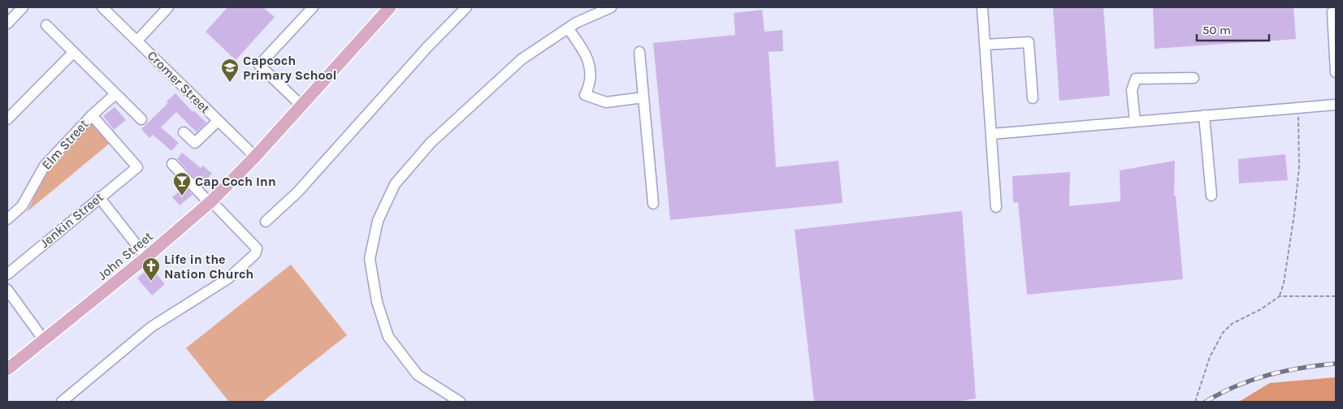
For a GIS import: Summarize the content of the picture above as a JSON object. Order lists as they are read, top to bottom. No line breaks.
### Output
{"streets":{"main road":["John Street"],"street":["Cromer Street","Elm Street","Jenkin Street"]},"crossings":[["Cromer Street","John Street"],["Elm Street","Jenkin Street"]],"places":{"school or university":["Capcoch Primary School"],"bar":["Cap Coch Inn"],"church":["Life in the Nation Church"]},"scale_bar":"50 m"}
